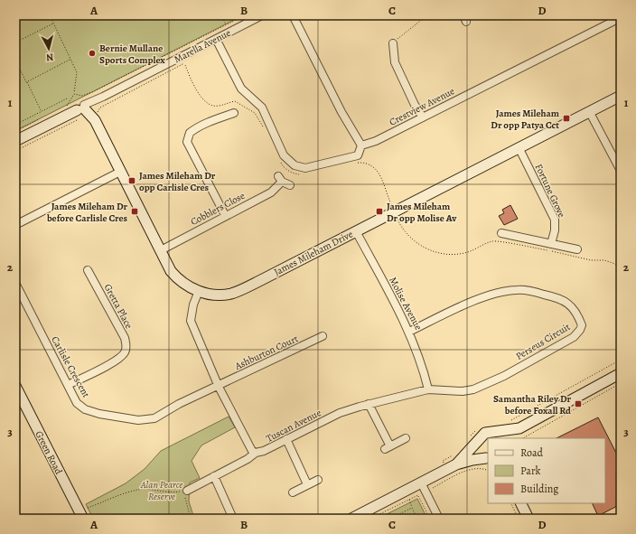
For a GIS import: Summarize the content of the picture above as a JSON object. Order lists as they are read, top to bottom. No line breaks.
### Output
{"streets":{"street":["Marella Avenue","Crestview Avenue","Fortune Grove","Cobblers Close","James Mileham Drive","Molise Avenue","Gretta Place","Perseus Circuit","Ashburton Court","Carlisle Crescent","Tuscan Avenue","Green Road"]},"crossings":[["Marella Avenue","James Mileham Drive"],["Fortune Grove","James Mileham Drive"],["Cobblers Close","James Mileham Drive"],["James Mileham Drive","Molise Avenue"],["Molise Avenue","Perseus Circuit"],["Molise Avenue","Tuscan Avenue"],["Gretta Place","Carlisle Crescent"],["Perseus Circuit","Tuscan Avenue"],["Ashburton Court","Carlisle Crescent"]],"parks":["Alan Pearce Reserve"],"places":{"other":["Bernie Mullane Sports Complex"],"transit":["James Mileham Dr opp Patya Cct","James Mileham Dr opp Carlisle Cres","James Mileham Dr before Carlisle Cres","James Mileham Dr opp Molise Av","Samantha Riley Dr before Foxall Rd"]},"legend":["Road","Park","Building"],"north":"bottom","grid":{"columns":["A","B","C","D"],"rows":["1","2","3"]}}
